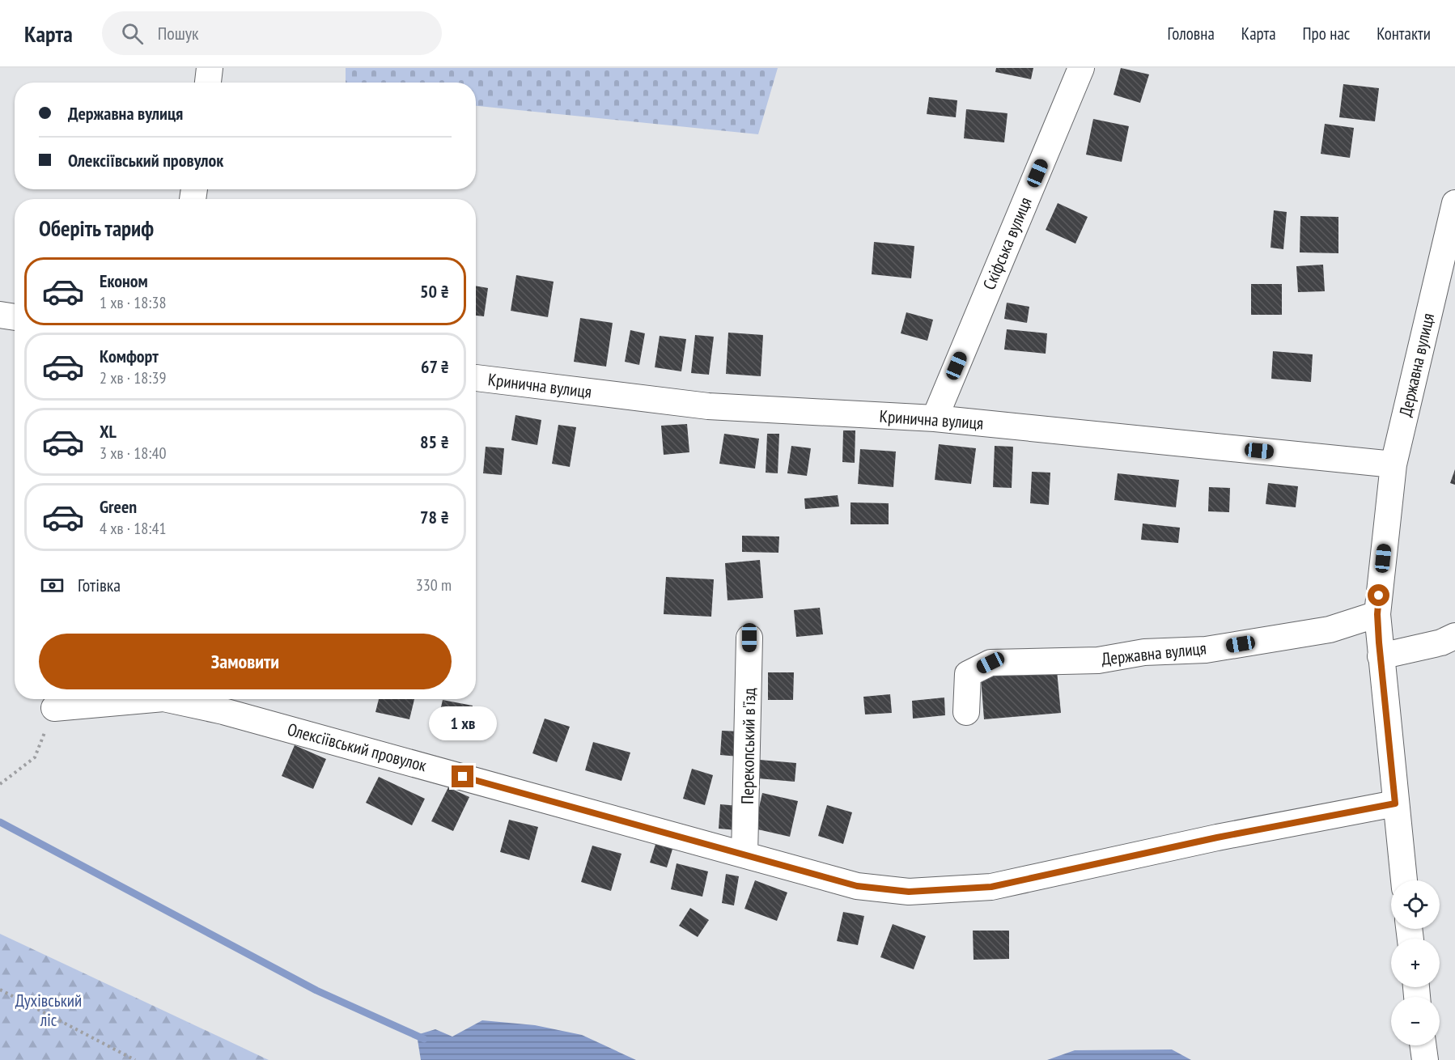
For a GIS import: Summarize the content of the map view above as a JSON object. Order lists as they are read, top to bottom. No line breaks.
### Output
{"streets":{"street":["Скіфська вулиця","Державна вулиця","Кринична вулиця","Перекопський в'їзд","Олексіївський провулок"]},"crossings":[["Скіфська вулиця","Кринична вулиця"],["Державна вулиця","Кринична вулиця"],["Державна вулиця","Олексіївський провулок"],["Перекопський в'їзд","Олексіївський провулок"]],"parks":["Духівський ліс"],"page":{"header":"Карта","search":"Пошук","nav":["Головна","Карта","Про нас","Контакти"],"banner":["Державна вулиця","Олексіївський провулок"],"heading":"Оберіть тариф","list":[{"name":"Економ","note":"1 хв · 18:38","value":"50 ₴"},{"name":"Комфорт","note":"2 хв · 18:39","value":"67 ₴"},{"name":"XL","note":"3 хв · 18:40","value":"85 ₴"},{"name":"Green","note":"4 хв · 18:41","value":"78 ₴"}],"pay":["Готівка","330 m"],"buttons":"Замовити","bubble":"1 хв","map_buttons":["+","−"]}}
